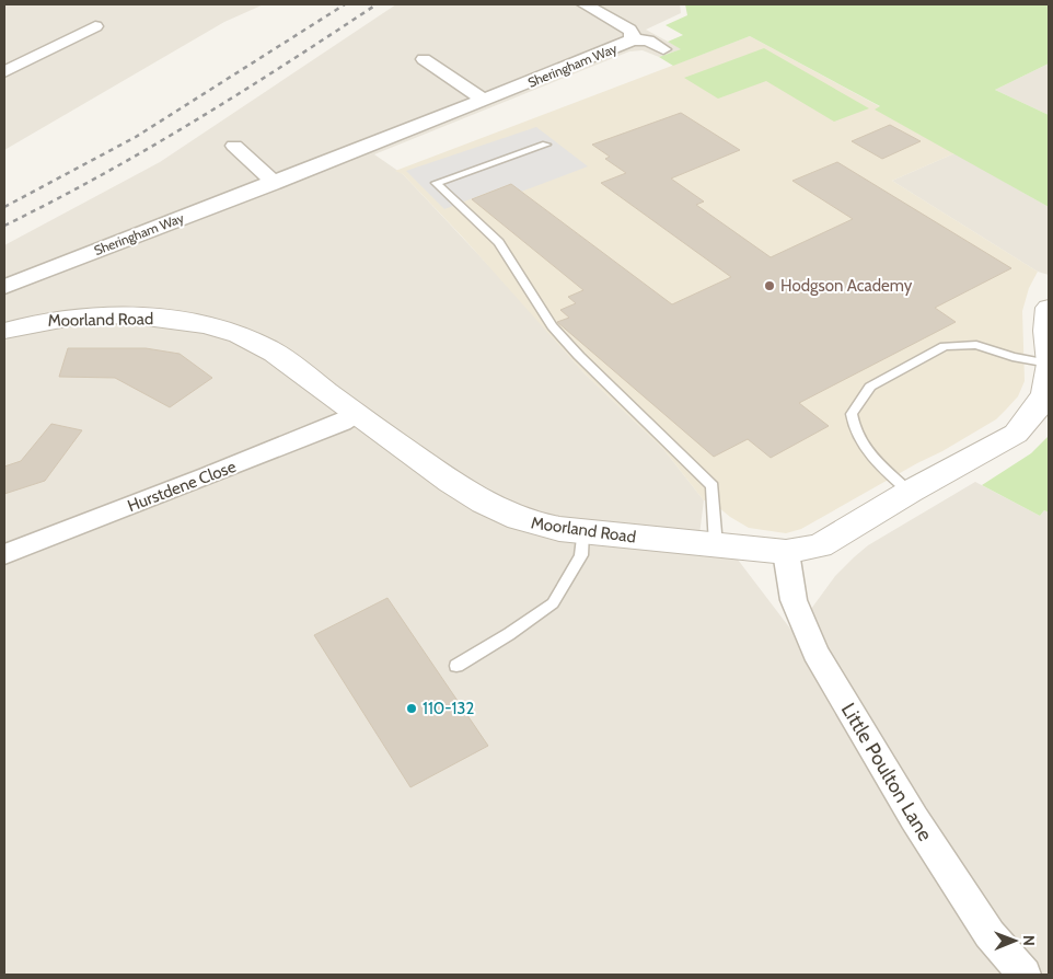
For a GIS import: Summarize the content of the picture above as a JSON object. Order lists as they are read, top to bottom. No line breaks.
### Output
{"streets":{"street":["Sheringham Way","Moorland Road","Hurstdene Close","Little Poulton Lane"]},"crossings":[["Moorland Road","Hurstdene Close"],["Moorland Road","Little Poulton Lane"]],"places":["Hodgson Academy","110-132"],"north":"right"}
